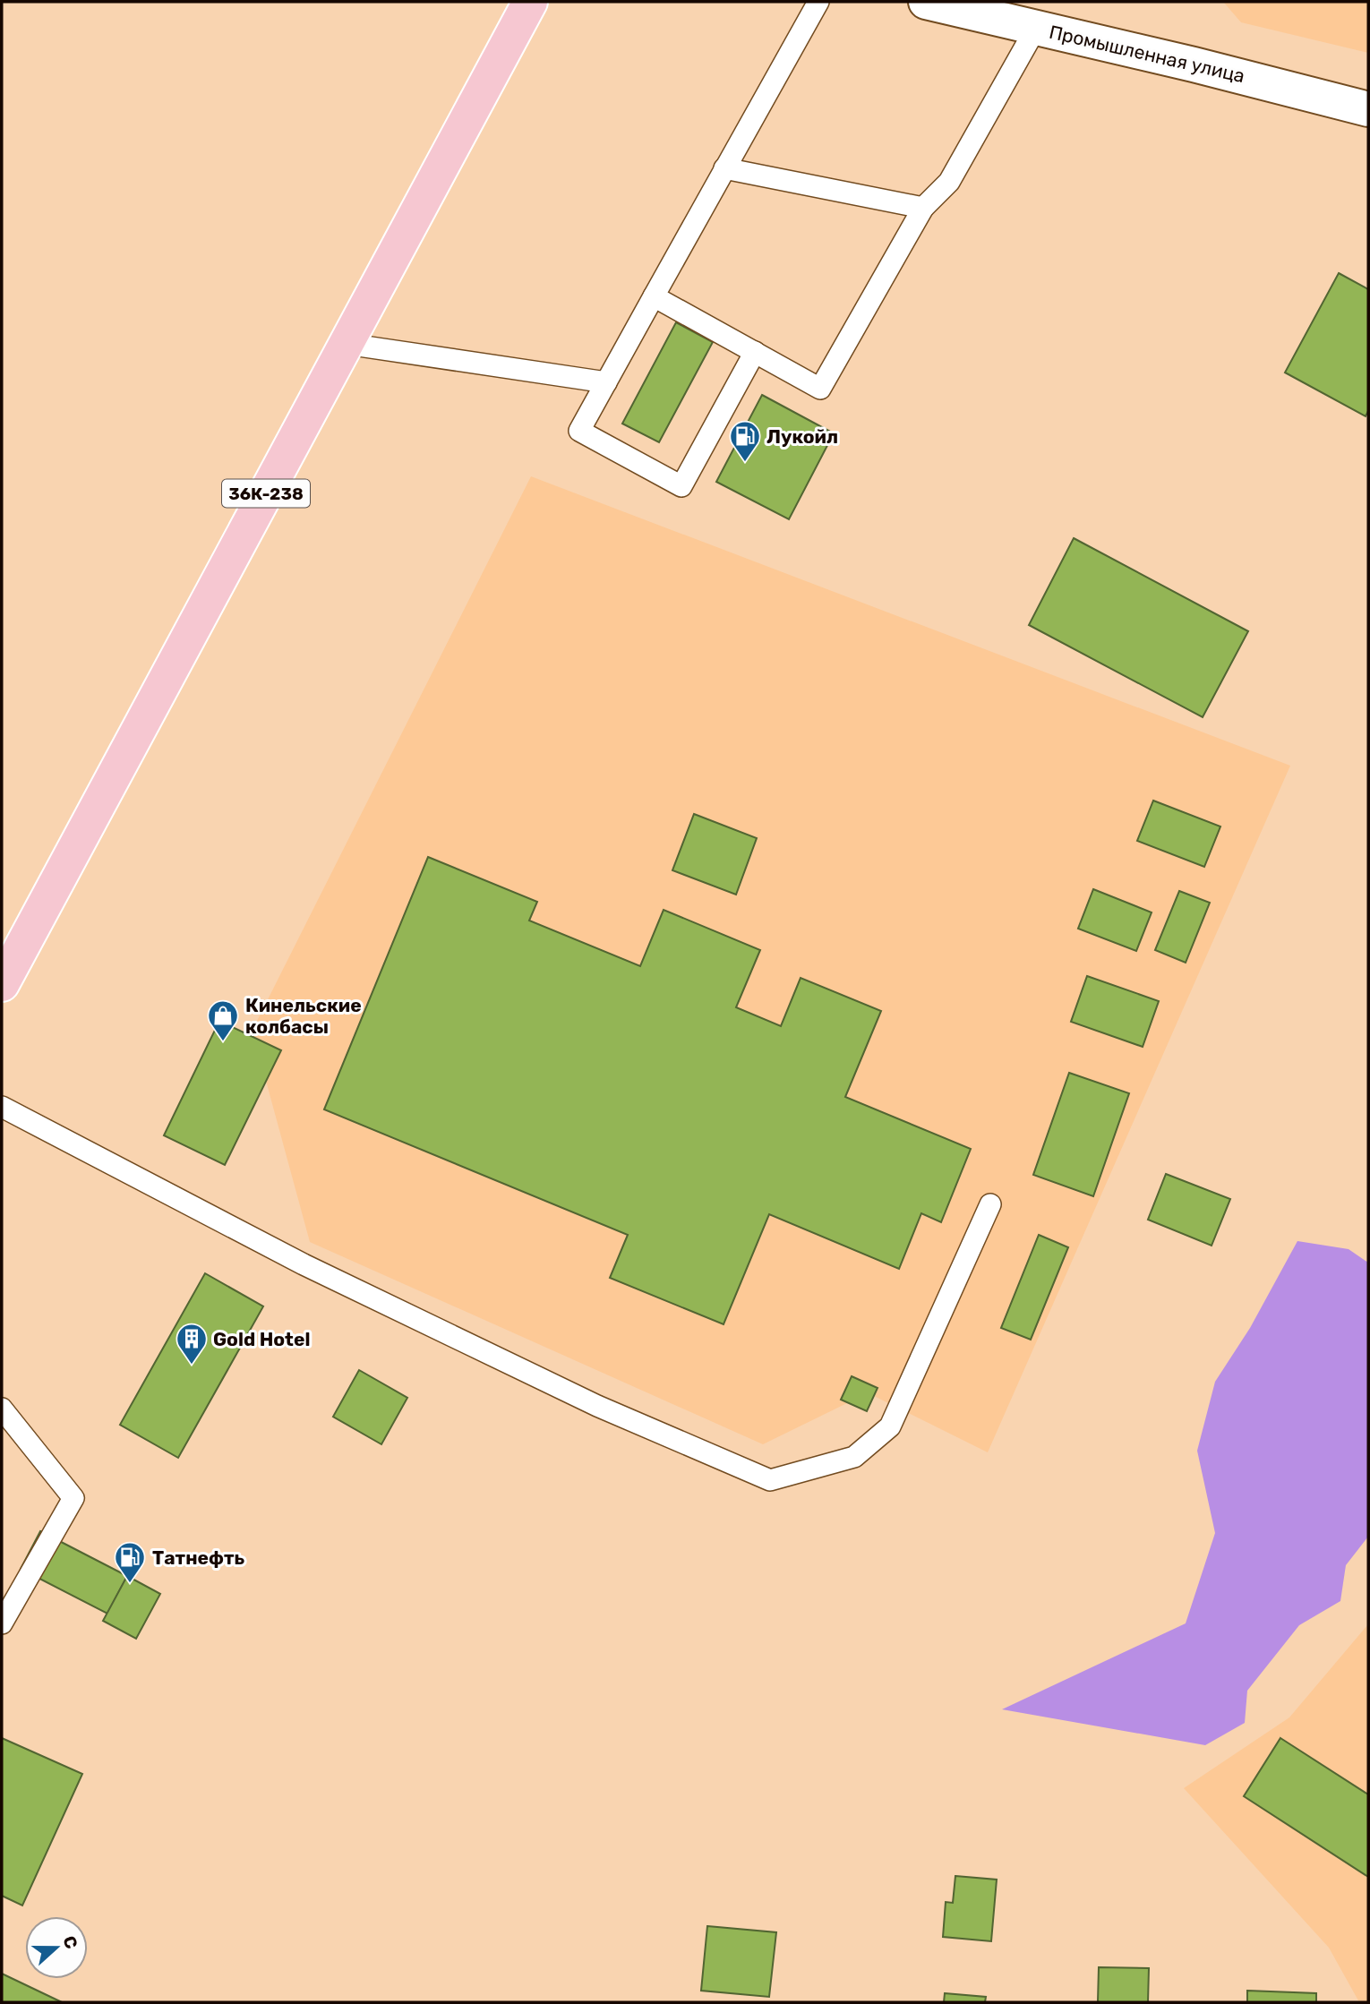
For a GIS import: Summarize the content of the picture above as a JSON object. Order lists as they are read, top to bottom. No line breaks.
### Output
{"streets":{"main road":["36К-238"],"street":["Промышленная улица"]},"places":{"fuel station":["Лукойл","Татнефть"],"shop":["Кинельские колбасы"],"building":["Gold Hotel"]},"north":"right"}
